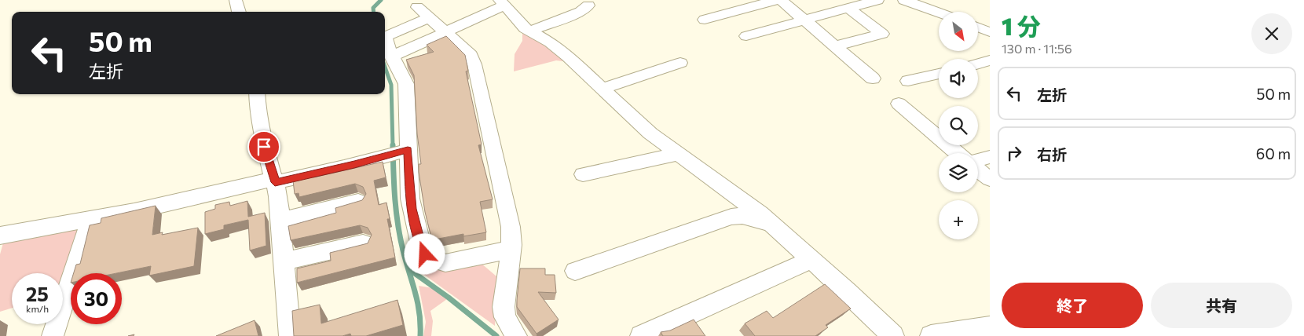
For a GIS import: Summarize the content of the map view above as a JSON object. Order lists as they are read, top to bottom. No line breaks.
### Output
{"north":"bottom right","page":{"heading":["1 分","130 m · 11:56"],"map_buttons":"+","turn":["50 m","左折"],"list":[{"name":"左折","value":"50 m"},{"name":"右折","value":"60 m"}],"speed":"25 km/h","limit":"30","buttons":["終了","共有"]}}
